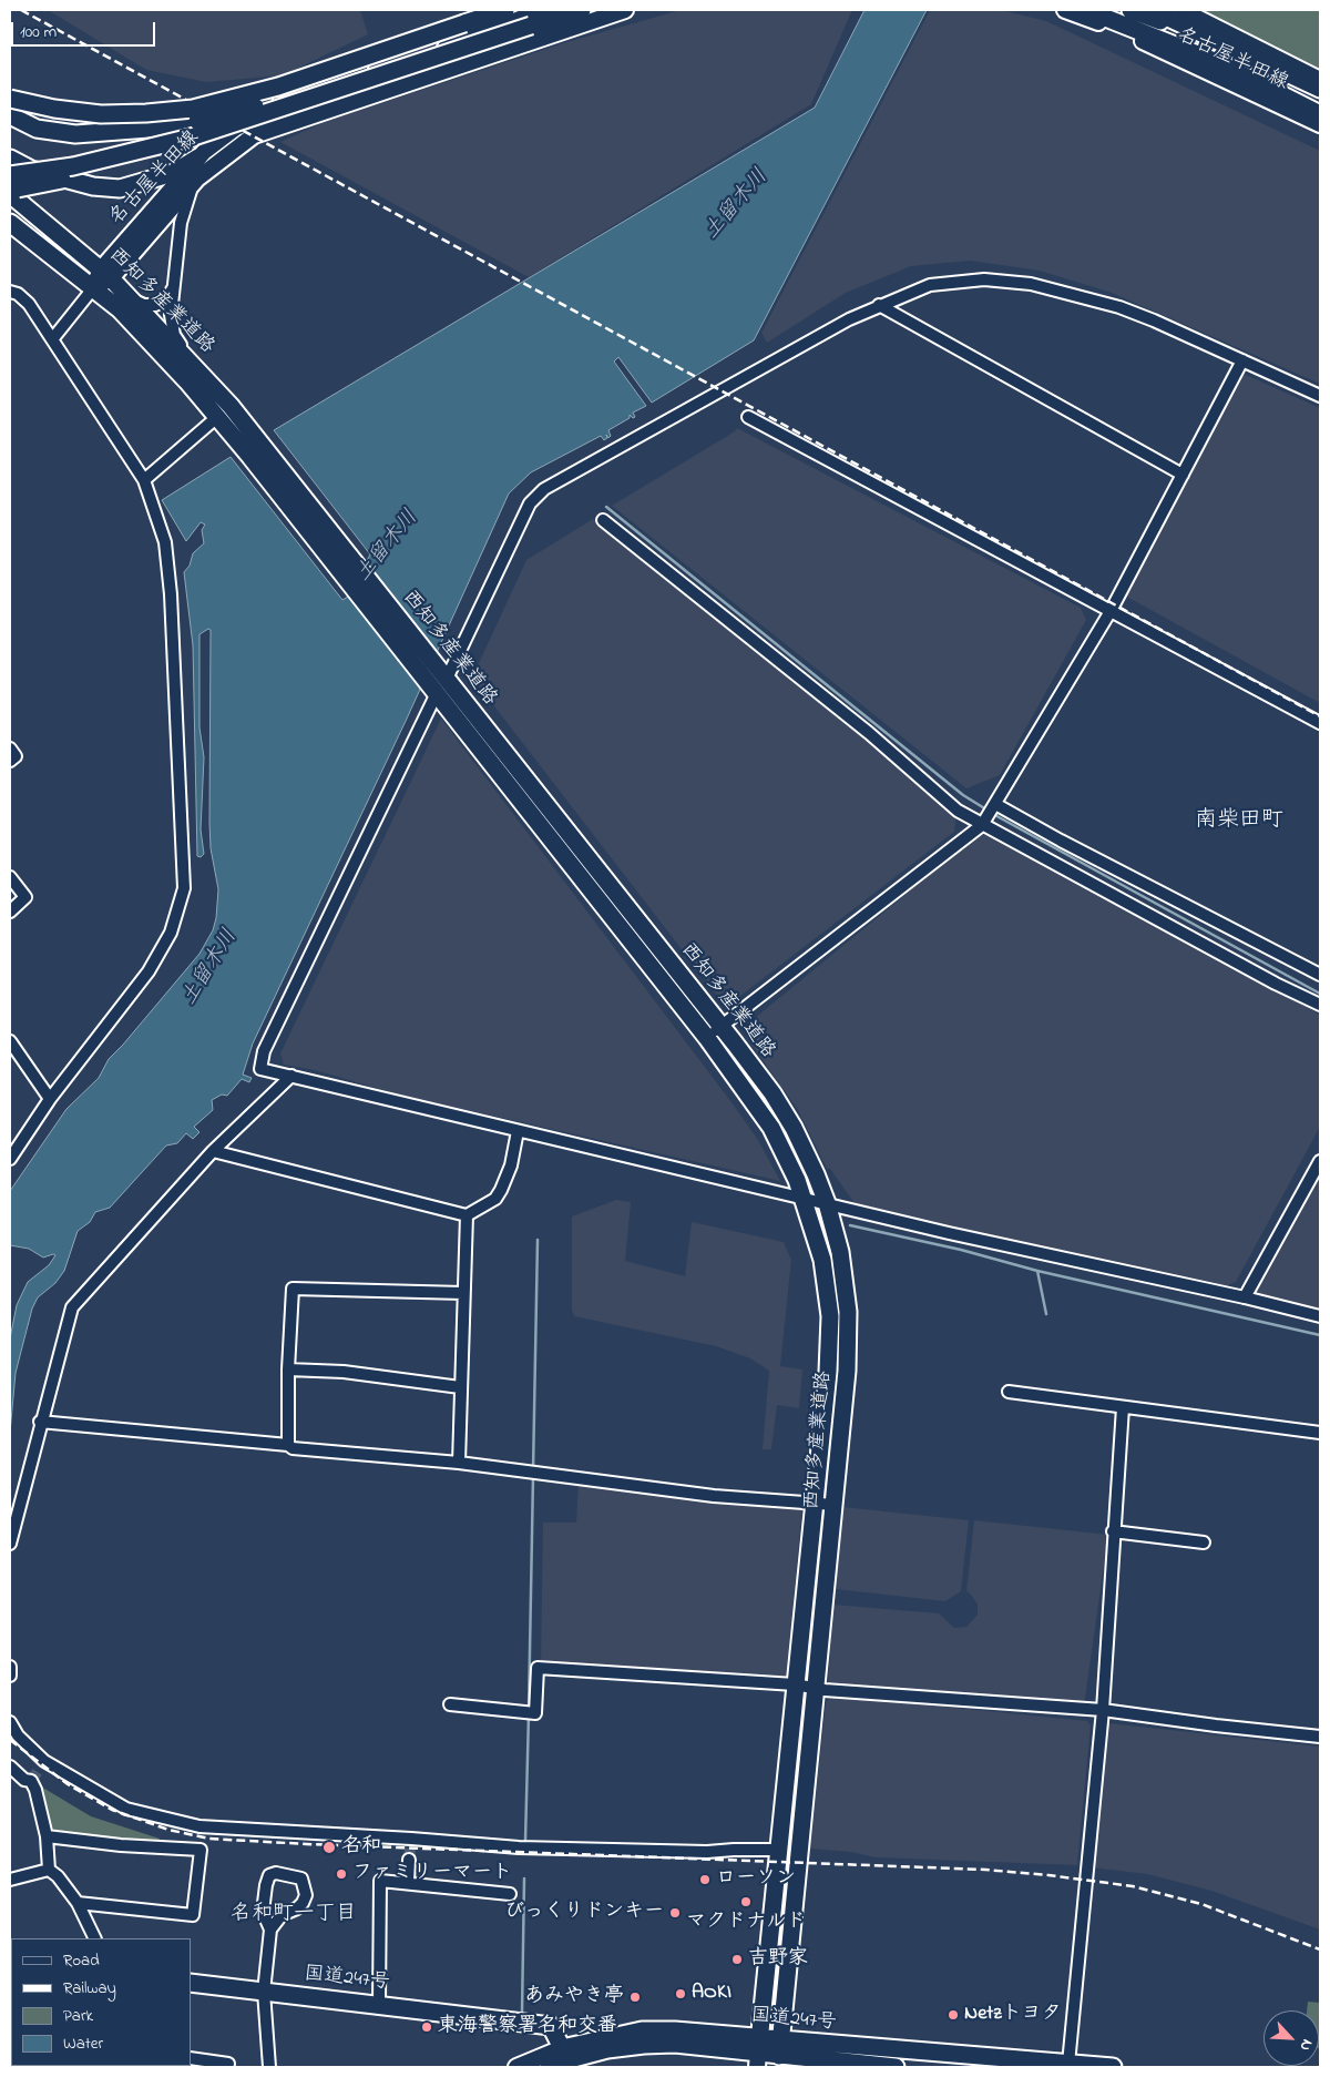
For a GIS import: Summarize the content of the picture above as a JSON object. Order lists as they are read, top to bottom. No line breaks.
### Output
{"streets":{"highway":["西知多産業道路","国道247号"],"main road":["名古屋半田線"]},"crossings":[["名古屋半田線","西知多産業道路"],["西知多産業道路","国道247号"]],"districts":["南柴田町","名和町一丁目"],"water":["土留木川"],"places":["名和","ファミリーマート","ローソン","マクドナルド","びっくりドンキー","吉野家","AOKI","あみやき亭","Netzトヨタ","東海警察署名和交番"],"legend":["Road","Railway","Park","Water"],"scale_bar":"100 m","north":"bottom right"}
